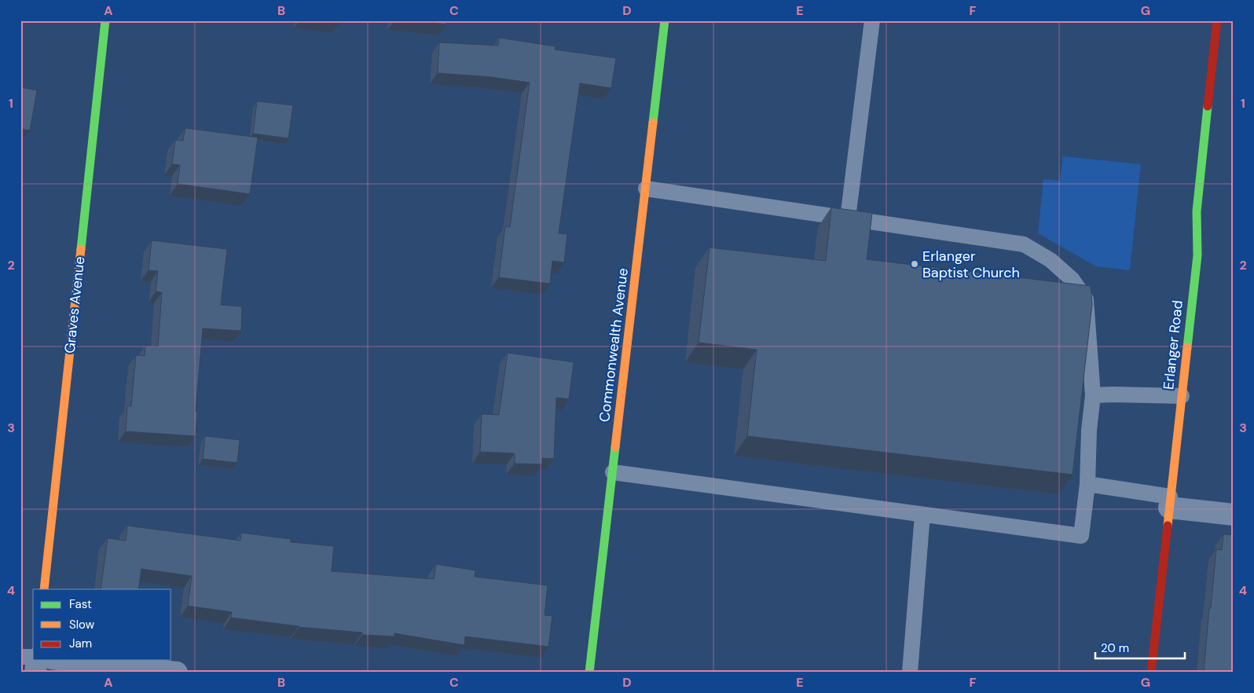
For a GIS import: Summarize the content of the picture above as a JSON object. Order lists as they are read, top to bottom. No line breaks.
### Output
{"streets":{"street":["Graves Avenue","Commonwealth Avenue","Erlanger Road"]},"places":["Erlanger Baptist Church"],"legend":["Fast","Slow","Jam"],"scale_bar":"20 m","grid":{"columns":["A","B","C","D","E","F","G"],"rows":["1","2","3","4"]}}
